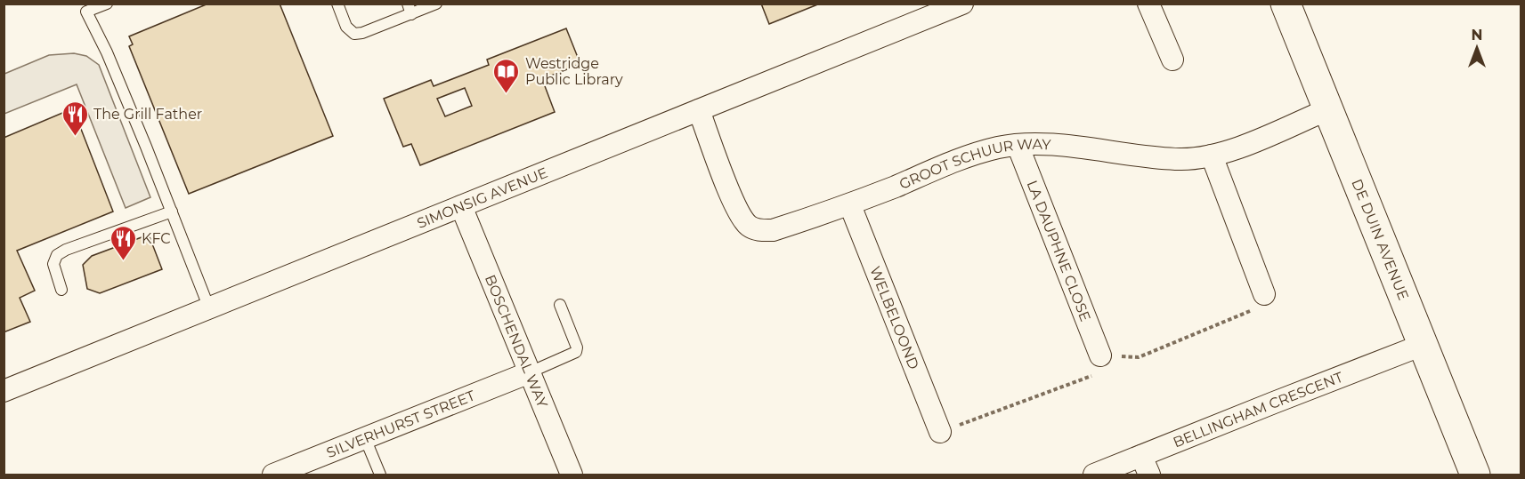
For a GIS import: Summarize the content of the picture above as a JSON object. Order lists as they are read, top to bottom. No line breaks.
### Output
{"streets":{"street":["GROOT SCHUUR WAY","SIMONSIG AVENUE","DE DUIN AVENUE","LA DAUPHNE CLOSE","WELBELOOND","BOSCHENDAL WAY","BELLINGHAM CRESCENT","SILVERHURST STREET"]},"crossings":[["GROOT SCHUUR WAY","SIMONSIG AVENUE"],["GROOT SCHUUR WAY","DE DUIN AVENUE"],["GROOT SCHUUR WAY","LA DAUPHNE CLOSE"],["GROOT SCHUUR WAY","WELBELOOND"],["SIMONSIG AVENUE","BOSCHENDAL WAY"],["DE DUIN AVENUE","BELLINGHAM CRESCENT"],["BOSCHENDAL WAY","SILVERHURST STREET"]],"places":{"library":["Westridge Public Library"],"restaurant":["The Grill Father","KFC"]},"north":"top"}
